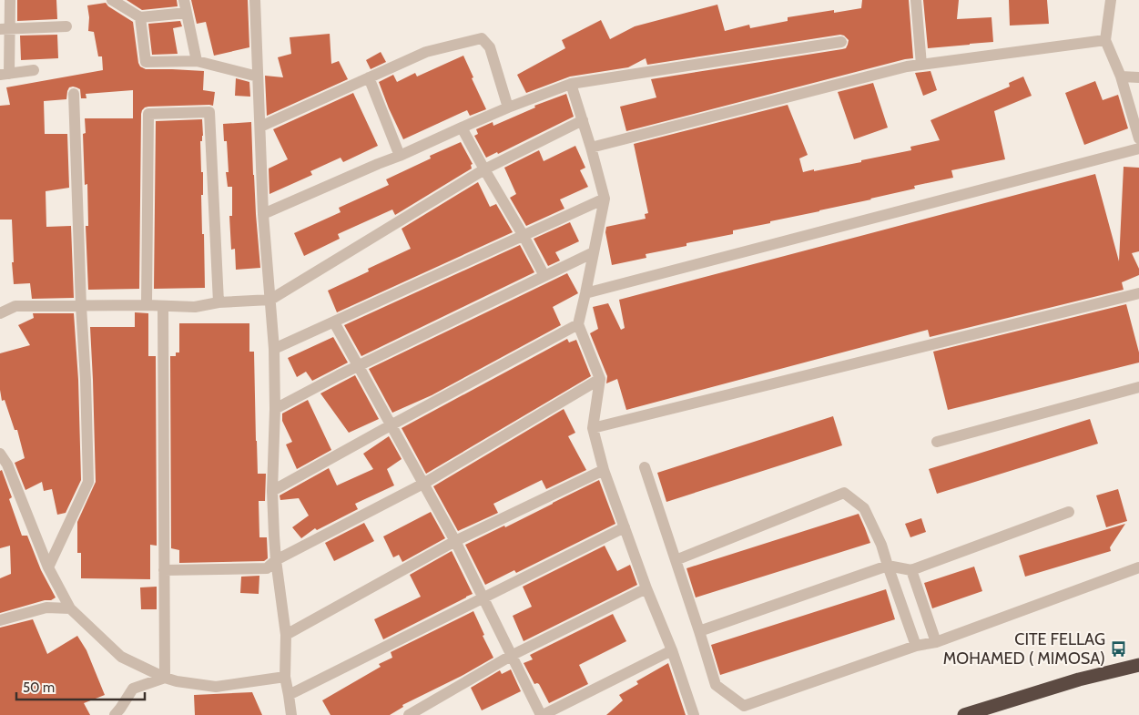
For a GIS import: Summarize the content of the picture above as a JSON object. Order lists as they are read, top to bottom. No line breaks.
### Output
{"places":{"bus stop":["CITE FELLAG MOHAMED ( MIMOSA)"]},"scale_bar":"50 m"}
